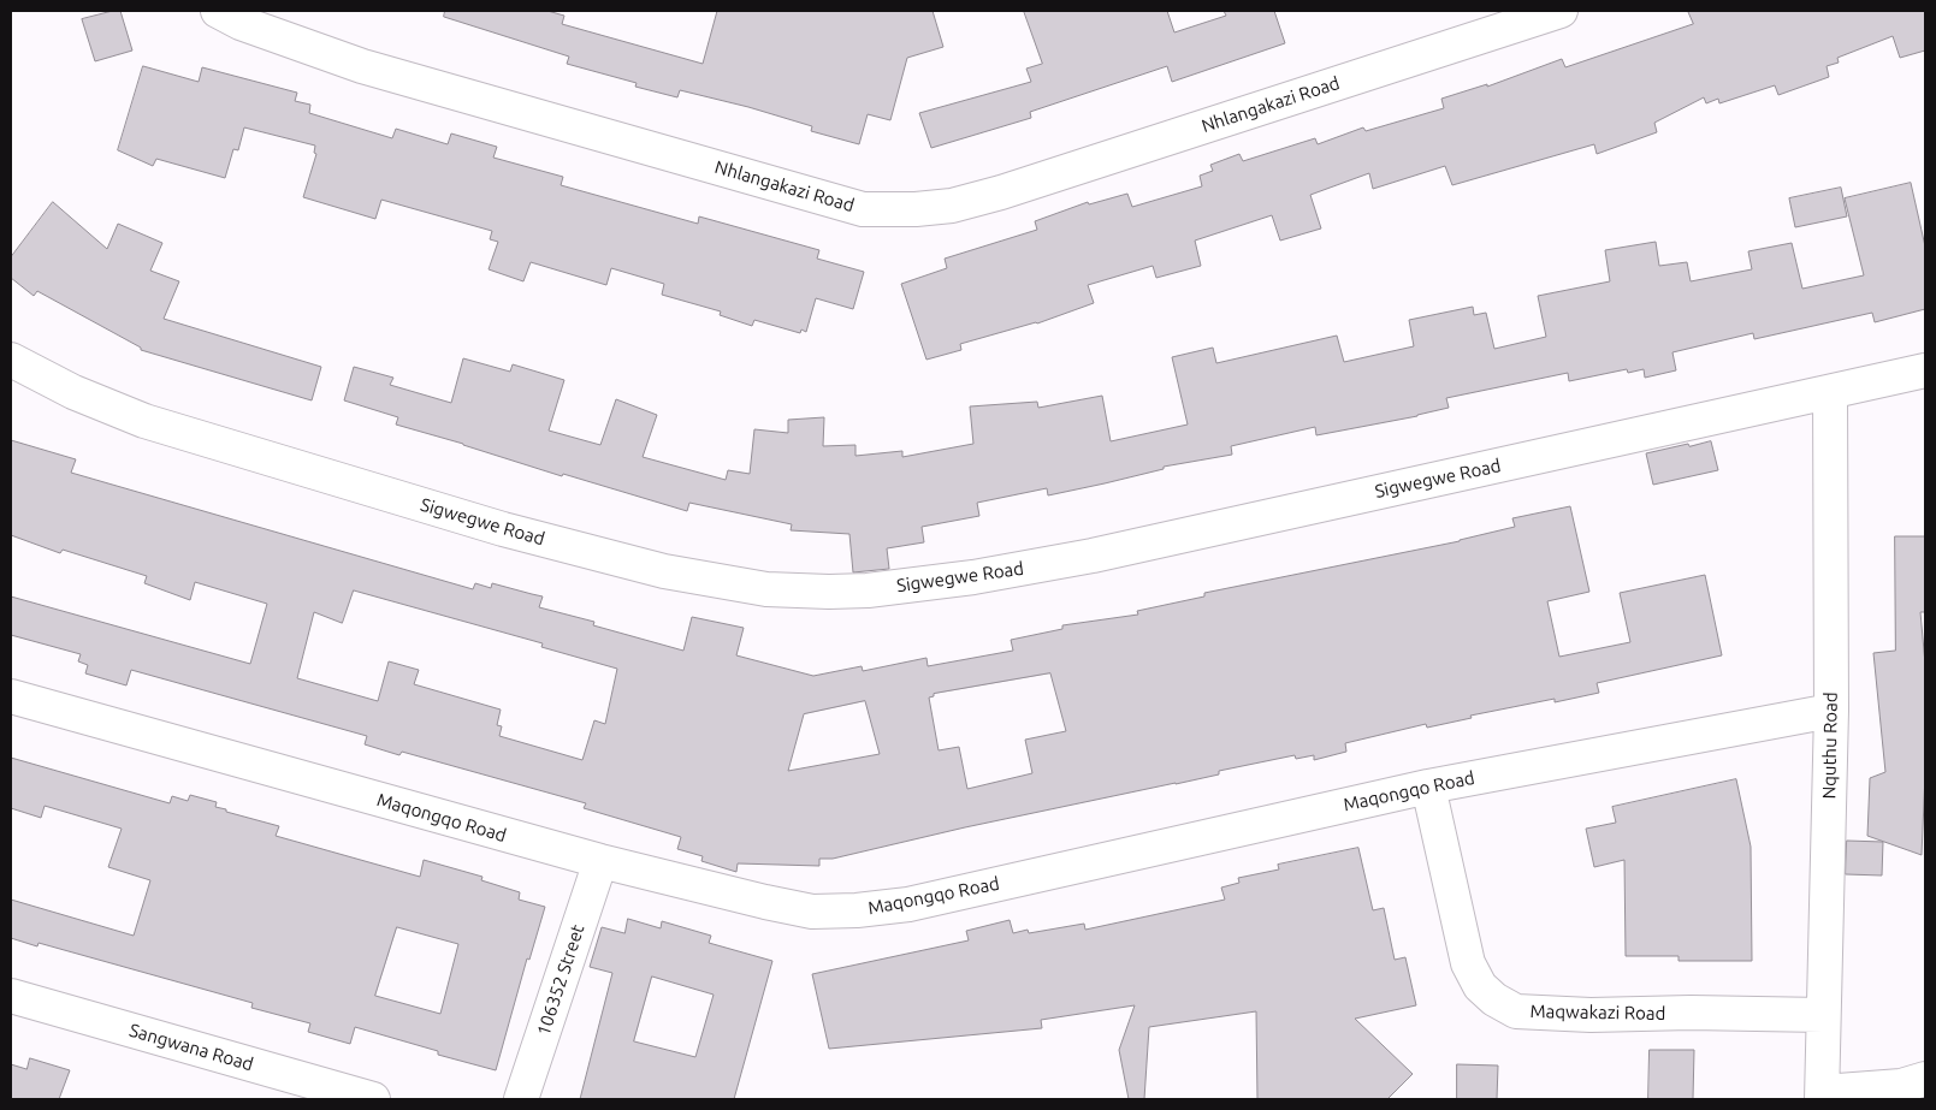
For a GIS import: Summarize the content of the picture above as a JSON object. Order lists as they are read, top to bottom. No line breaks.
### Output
{"streets":{"street":["Nhlangakazi Road","Sigwegwe Road","Nquthu Road","Maqongqo Road","106352 Street","Maqwakazi Road","Sangwana Road"]},"crossings":[["Sigwegwe Road","Nquthu Road"],["Nquthu Road","Maqongqo Road"],["Nquthu Road","Maqwakazi Road"],["Maqongqo Road","106352 Street"],["Maqongqo Road","Maqwakazi Road"]]}
